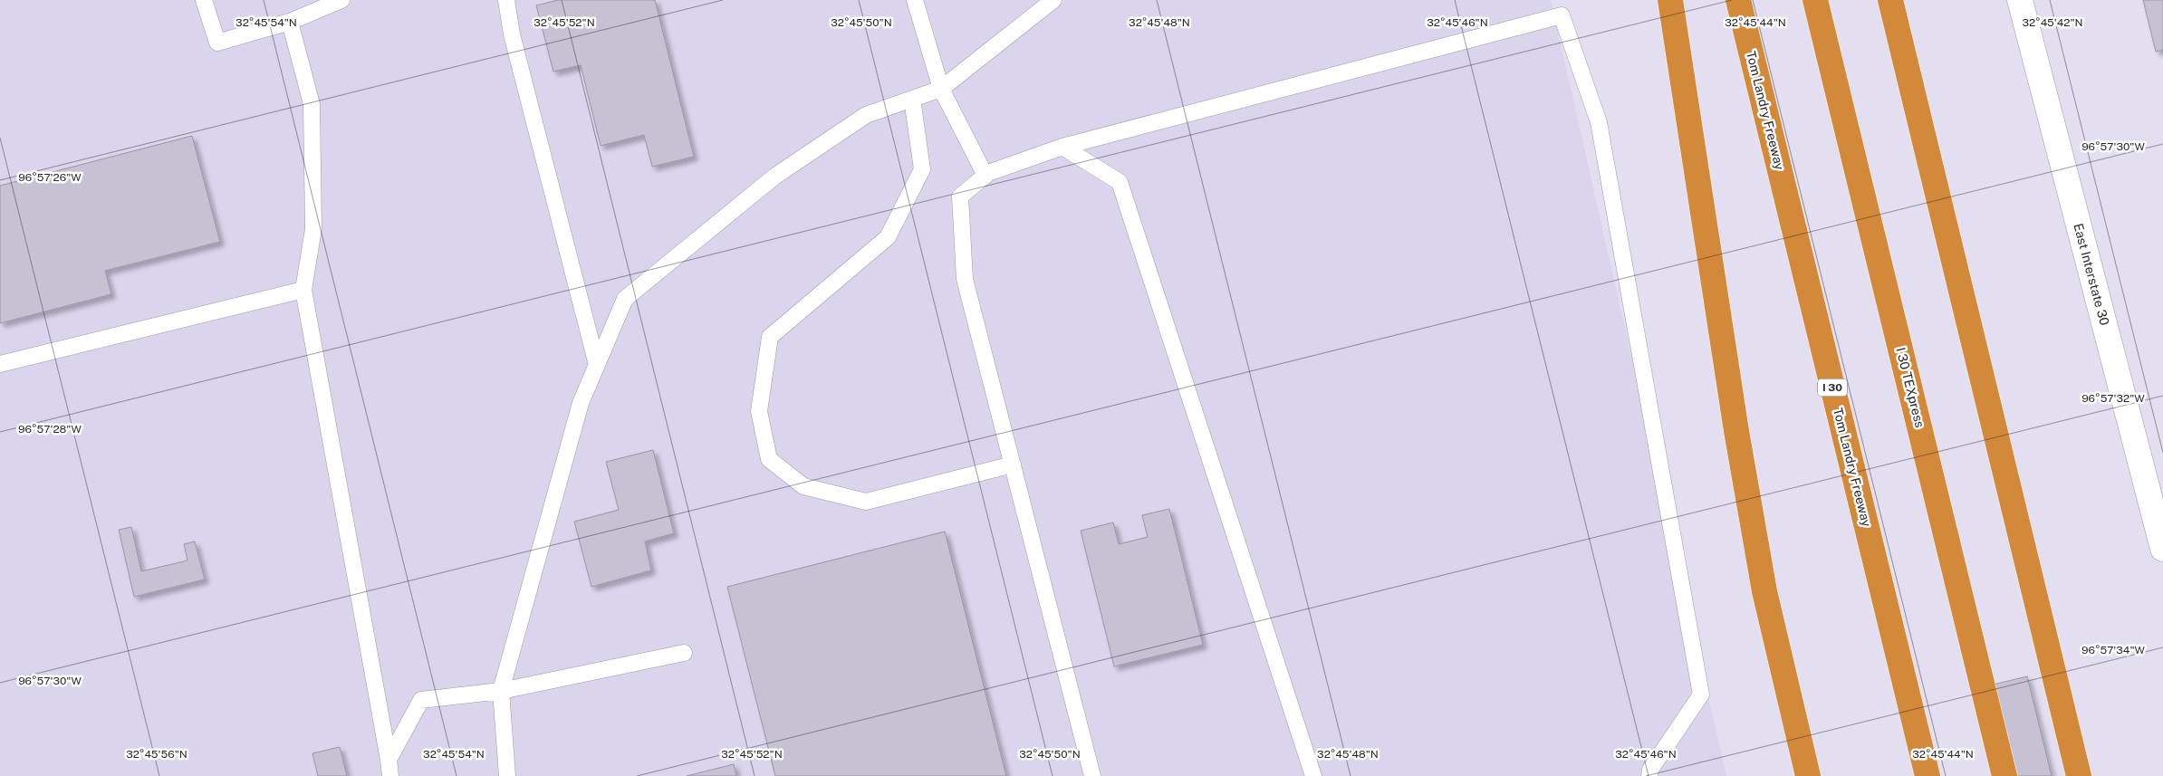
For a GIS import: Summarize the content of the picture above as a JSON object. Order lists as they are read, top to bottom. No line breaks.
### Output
{"streets":{"highway":["Tom Landry Freeway","I 30","I 30 TEXpress"],"main road":["East Interstate 30"]},"coordinates":["32°45'54\"N","32°45'52\"N","32°45'50\"N","32°45'48\"N","32°45'44\"N","32°45'42\"N","32°45'46\"N","96°57'30\"W","96°57'26\"W","96°57'32\"W","96°57'28\"W","96°57'34\"W","32°45'56\"N"]}
